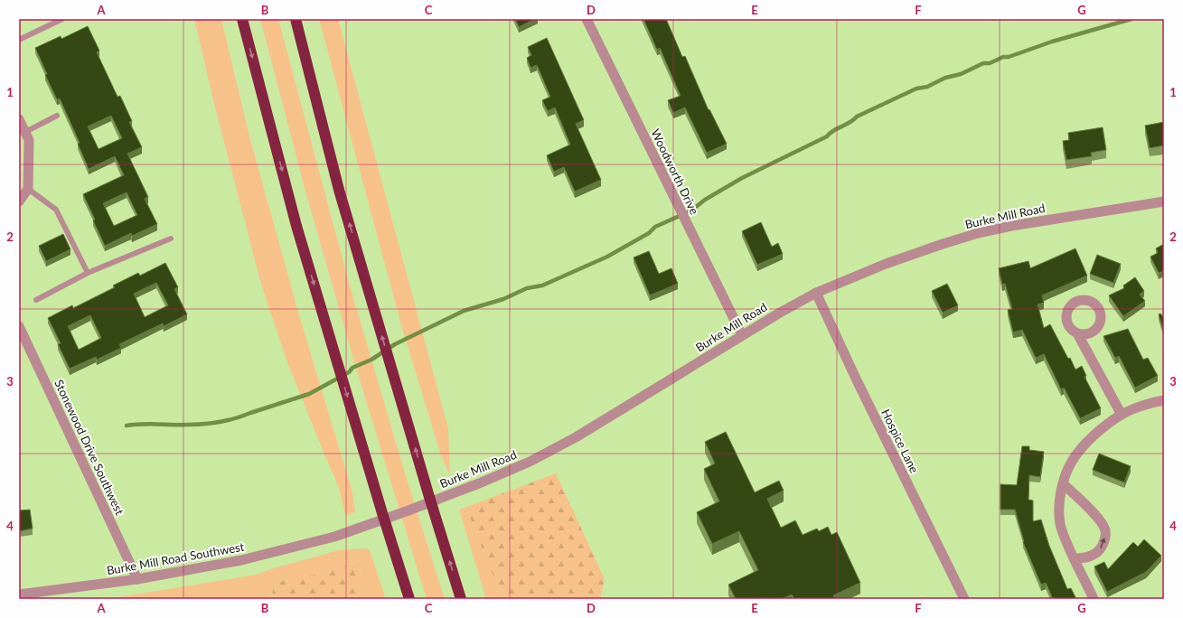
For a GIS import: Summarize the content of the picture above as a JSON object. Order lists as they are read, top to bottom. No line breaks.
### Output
{"streets":{"street":["Woodworth Drive","Burke Mill Road","Hospice Lane","Stonewood Drive Southwest","Burke Mill Road Southwest"]},"crossings":[["Woodworth Drive","Burke Mill Road"],["Burke Mill Road","Hospice Lane"],["Burke Mill Road","Burke Mill Road Southwest"],["Stonewood Drive Southwest","Burke Mill Road Southwest"]],"grid":{"columns":["A","B","C","D","E","F","G"],"rows":["1","2","3","4"]}}
